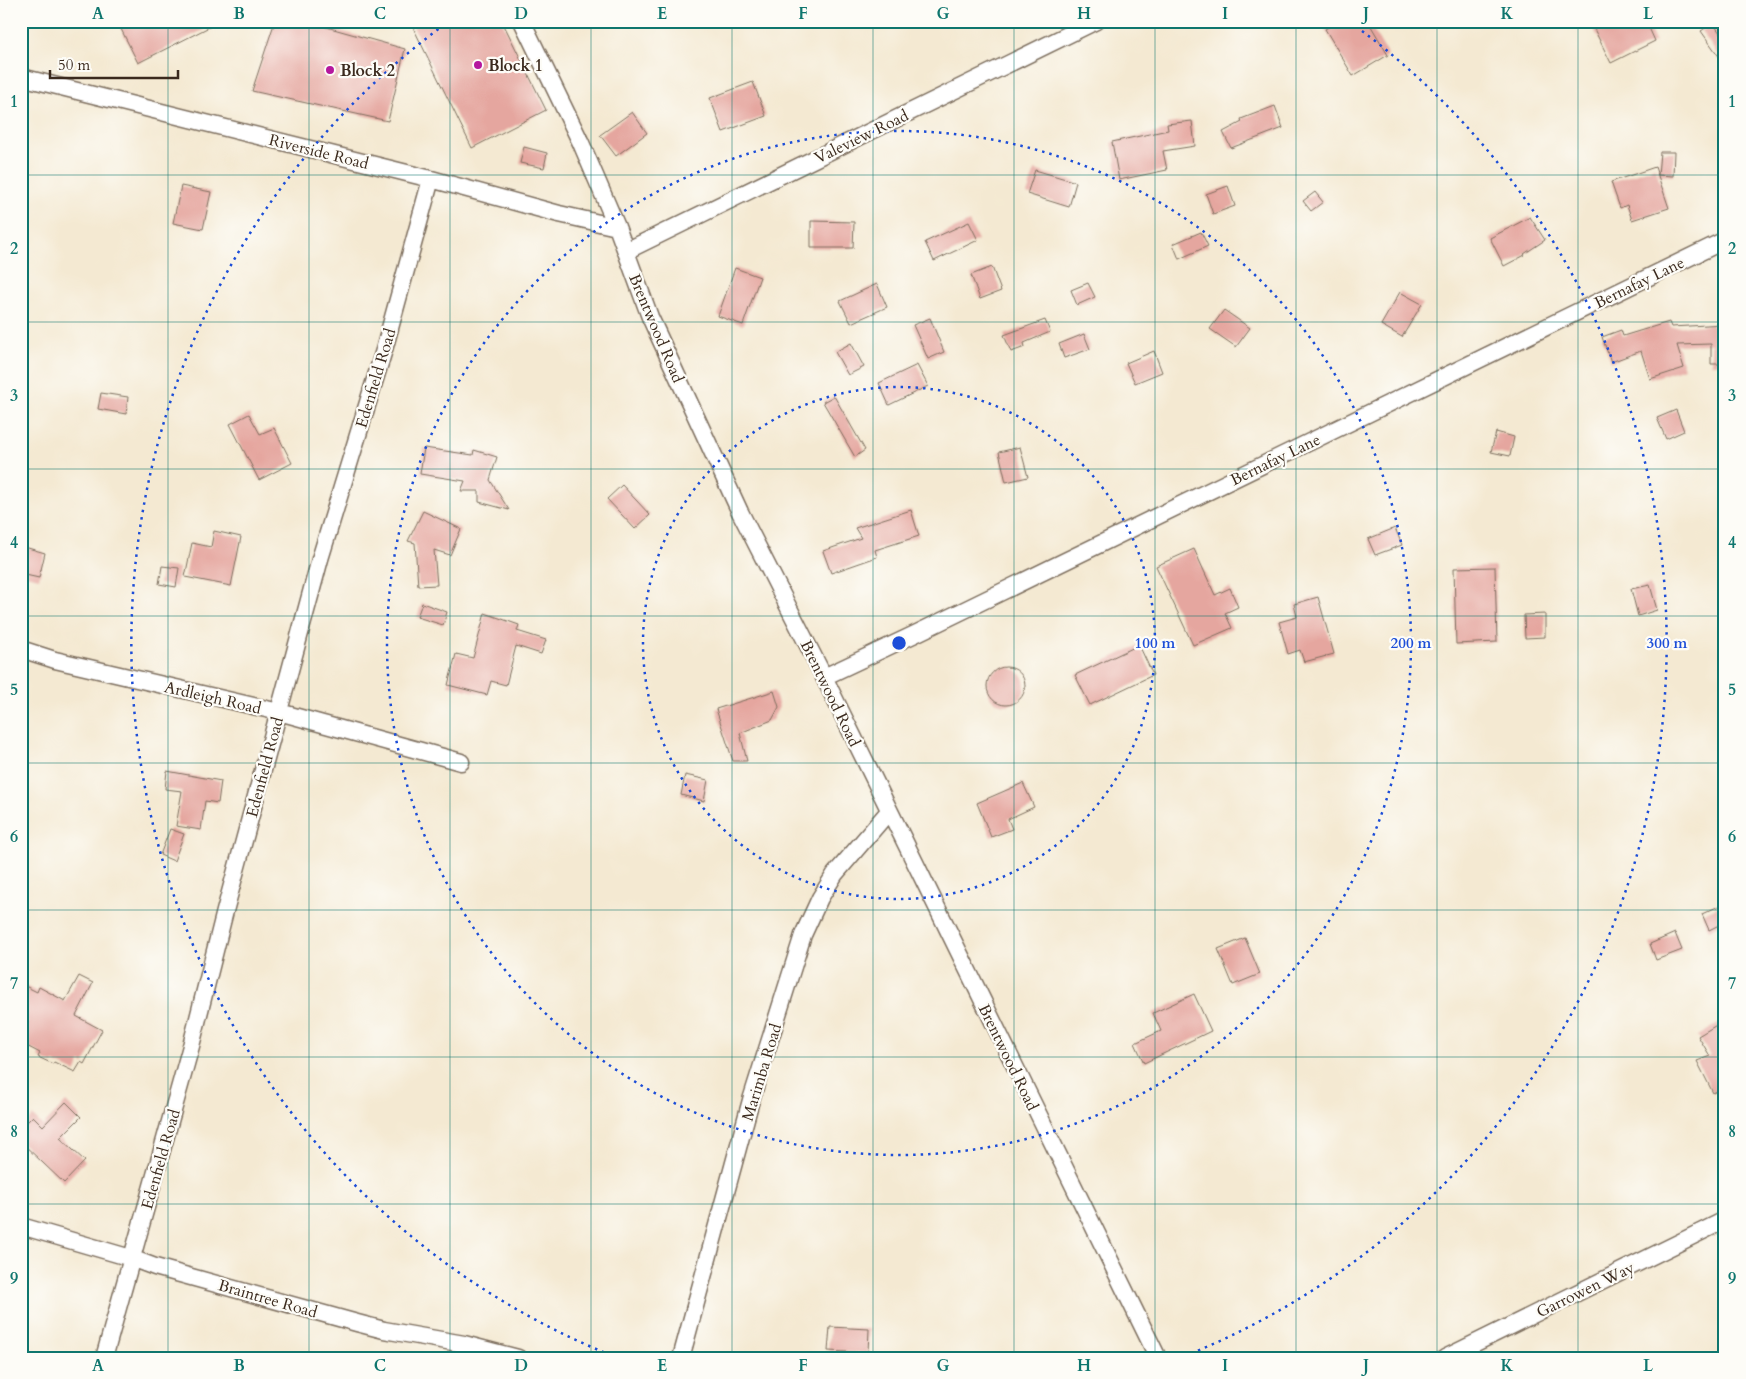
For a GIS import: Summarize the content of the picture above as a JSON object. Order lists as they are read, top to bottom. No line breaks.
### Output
{"streets":{"street":["Valeview Road","Riverside Road","Bernafay Lane","Brentwood Road","Edenfield Road","Ardleigh Road","Marimba Road","Garrowen Way","Braintree Road"]},"crossings":[["Valeview Road","Brentwood Road"],["Riverside Road","Brentwood Road"],["Riverside Road","Edenfield Road"],["Bernafay Lane","Brentwood Road"],["Brentwood Road","Marimba Road"],["Edenfield Road","Ardleigh Road"],["Edenfield Road","Braintree Road"]],"places":["Block 1","Block 2"],"scale_bar":"50 m","grid":{"columns":["A","B","C","D","E","F","G","H","I","J","K","L"],"rows":["1","2","3","4","5","6","7","8","9"]},"rings":["100 m","200 m","300 m"]}
